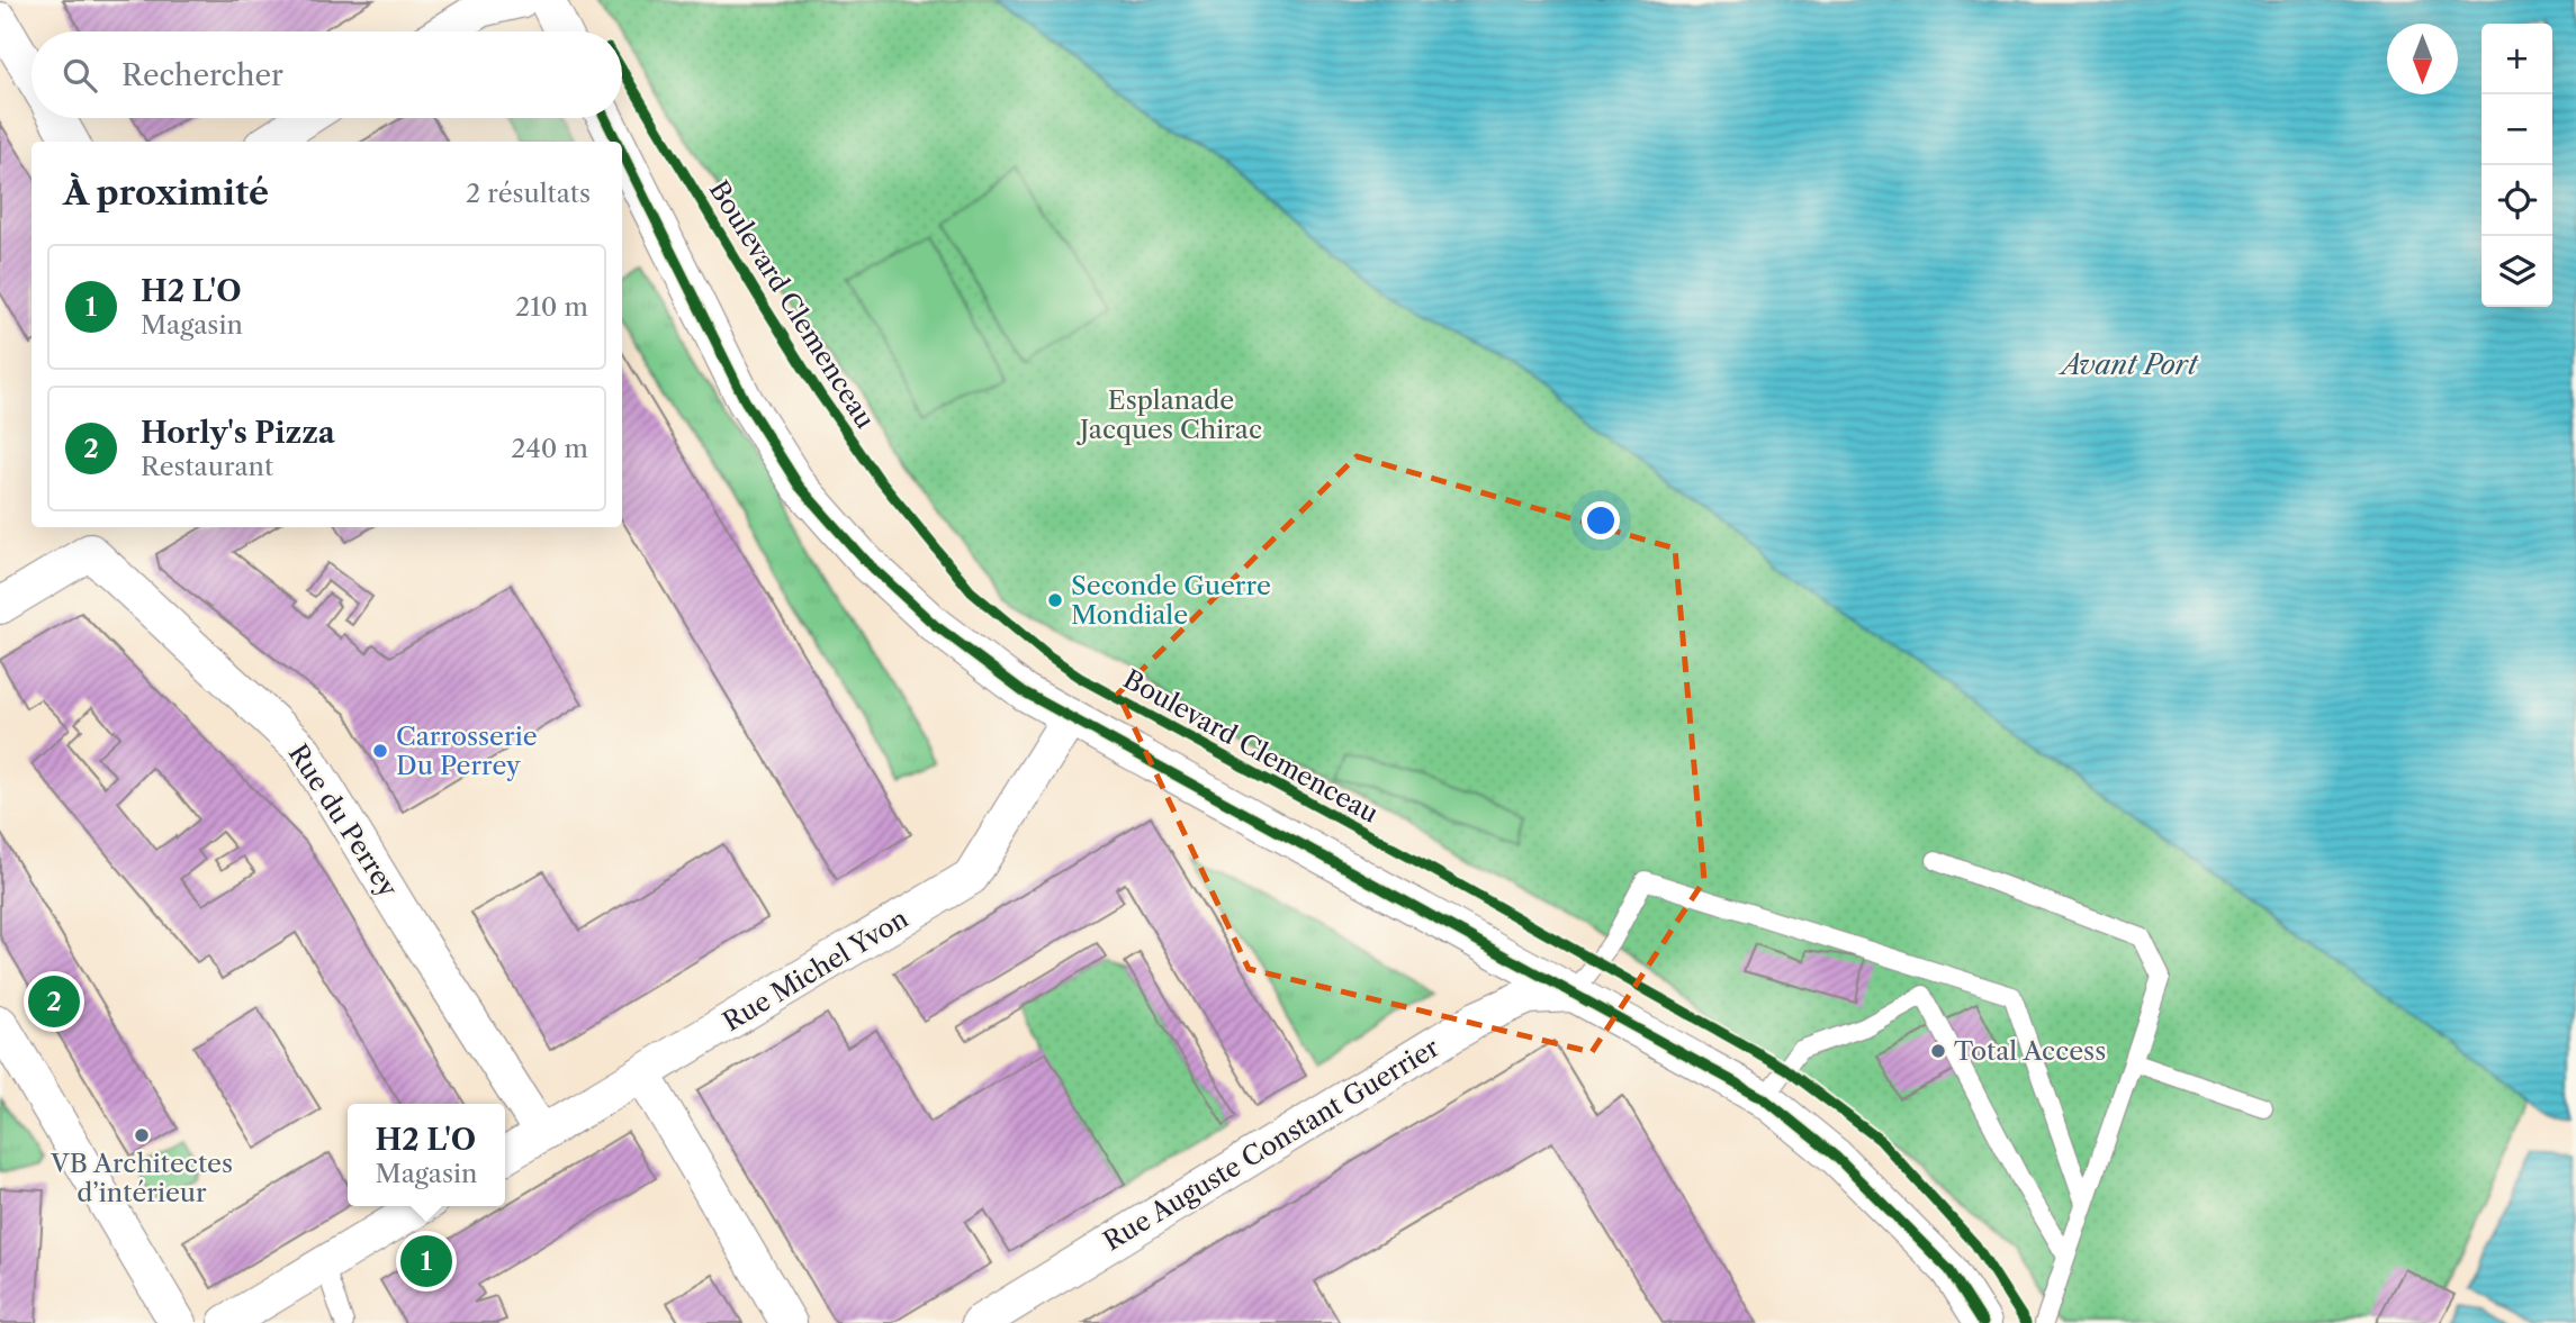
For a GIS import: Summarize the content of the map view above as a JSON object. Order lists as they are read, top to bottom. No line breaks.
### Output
{"streets":{"street":["Rue du Perrey","Rue Michel Yvon","Rue Auguste Constant Guerrier"],"cycle path":["Boulevard Clemenceau"]},"crossings":[["Rue du Perrey","Rue Michel Yvon"]],"water":["Avant Port"],"parks":["Esplanade Jacques Chirac"],"places":["Seconde Guerre Mondiale","Carrosserie Du Perrey","Total Access","VB Architectes d’intérieur"],"north":"bottom","page":{"map_buttons":["+","−"],"search":"Rechercher","heading":["À proximité","2 résultats"],"list":[{"mark":"1","name":"H2 L'O","note":"Magasin","value":"210 m"},{"mark":"2","name":"Horly's Pizza","note":"Restaurant","value":"240 m"}],"pins":["2","1"],"popup":["H2 L'O","Magasin"]}}
